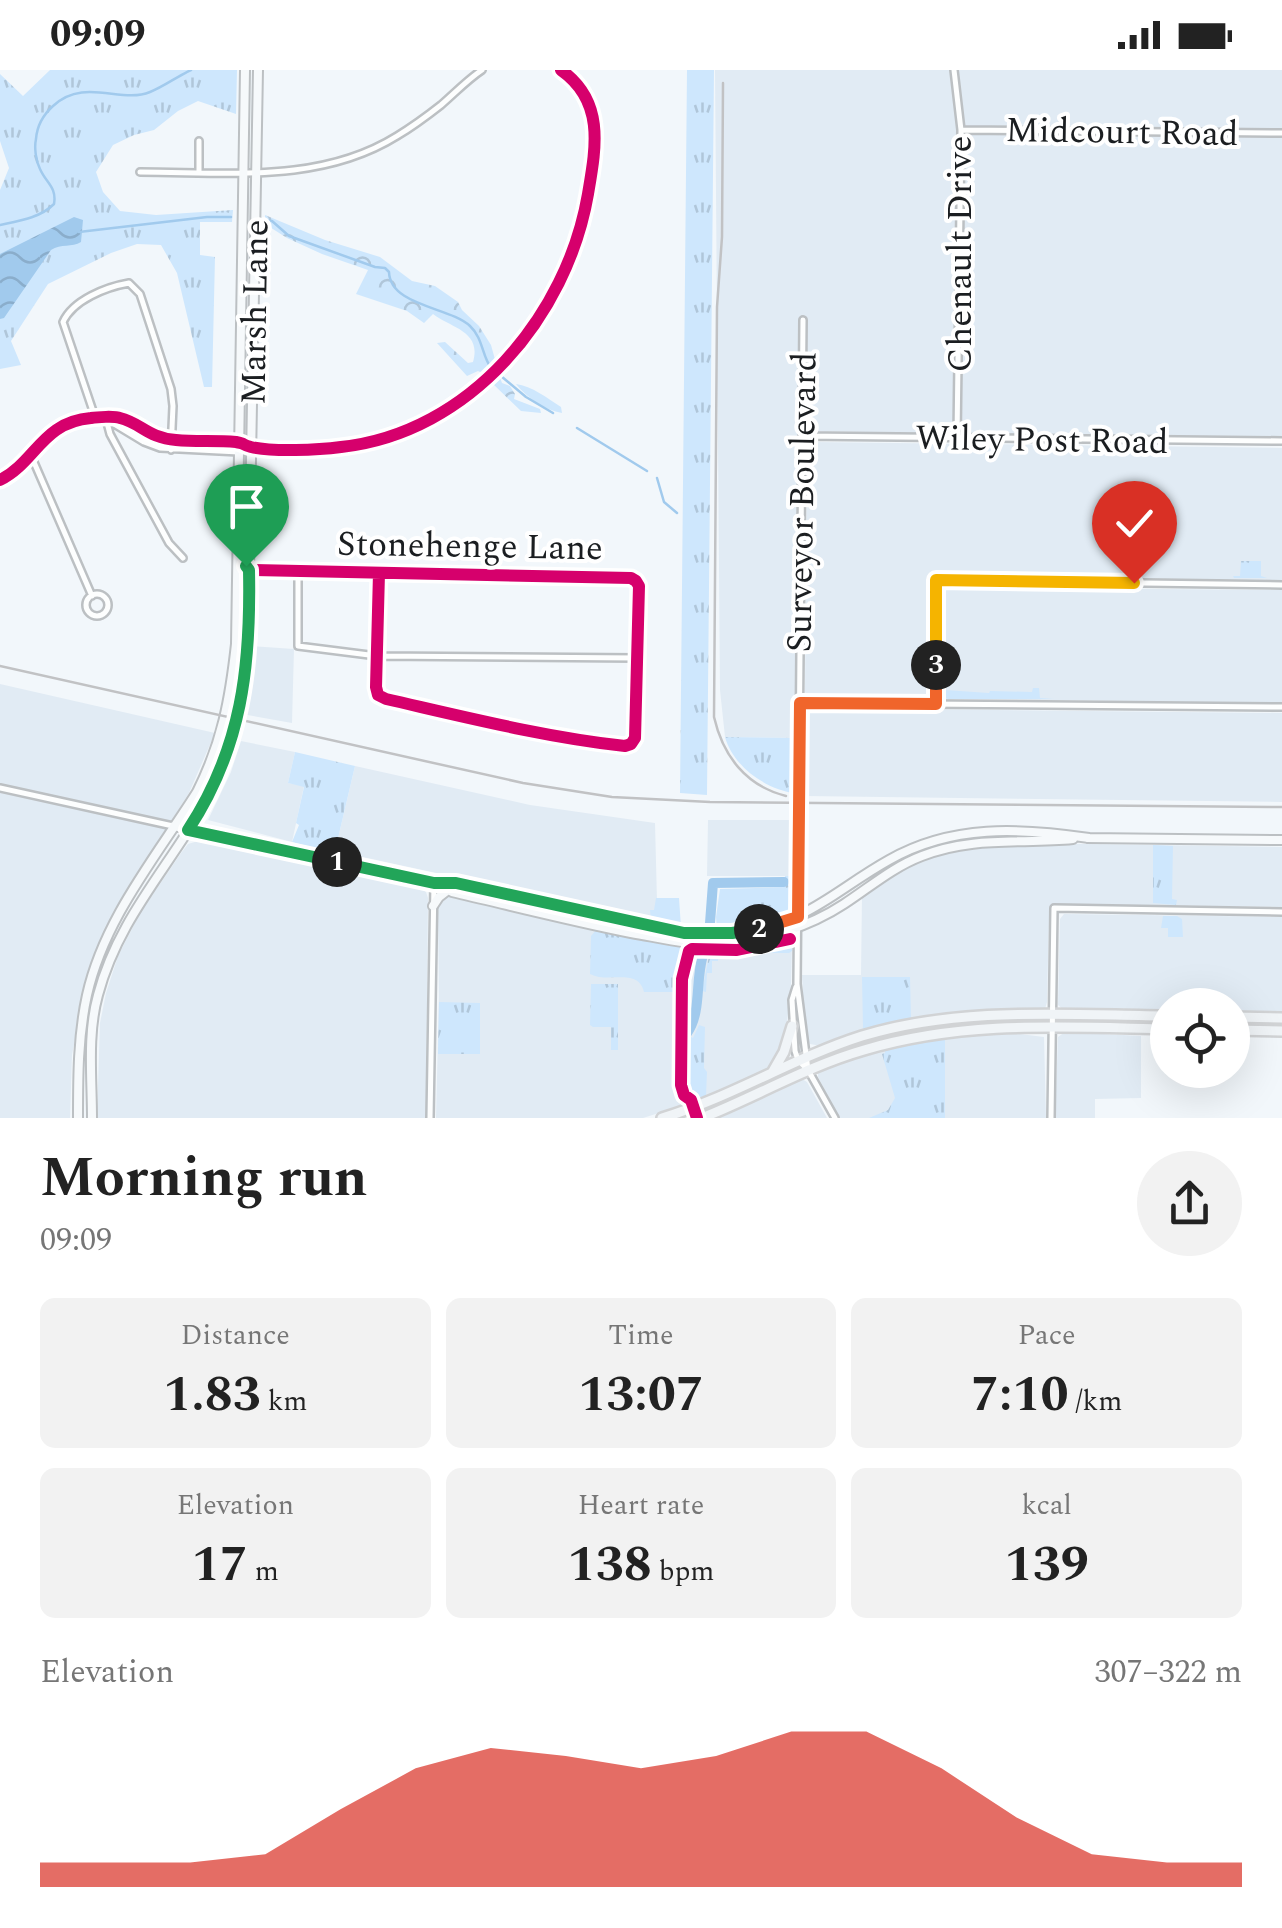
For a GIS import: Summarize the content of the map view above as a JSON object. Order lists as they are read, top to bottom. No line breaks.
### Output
{"streets":{"main road":["Marsh Lane"],"street":["Midcourt Road","Chenault Drive","Wiley Post Road","Surveyor Boulevard","Stonehenge Lane"]},"crossings":[["Midcourt Road","Chenault Drive"],["Chenault Drive","Wiley Post Road"],["Marsh Lane","Stonehenge Lane"],["Wiley Post Road","Surveyor Boulevard"]],"page":{"status":"09:09","pins":["3","1","2"],"heading":["Morning run","09:09"],"stats":[["Distance","1.83 km"],["Time","13:07"],["Pace","7:10 /km"],["Elevation","17 m"],["Heart rate","138 bpm"],["kcal","139"]],"chart":["Elevation","307–322 m"]}}
